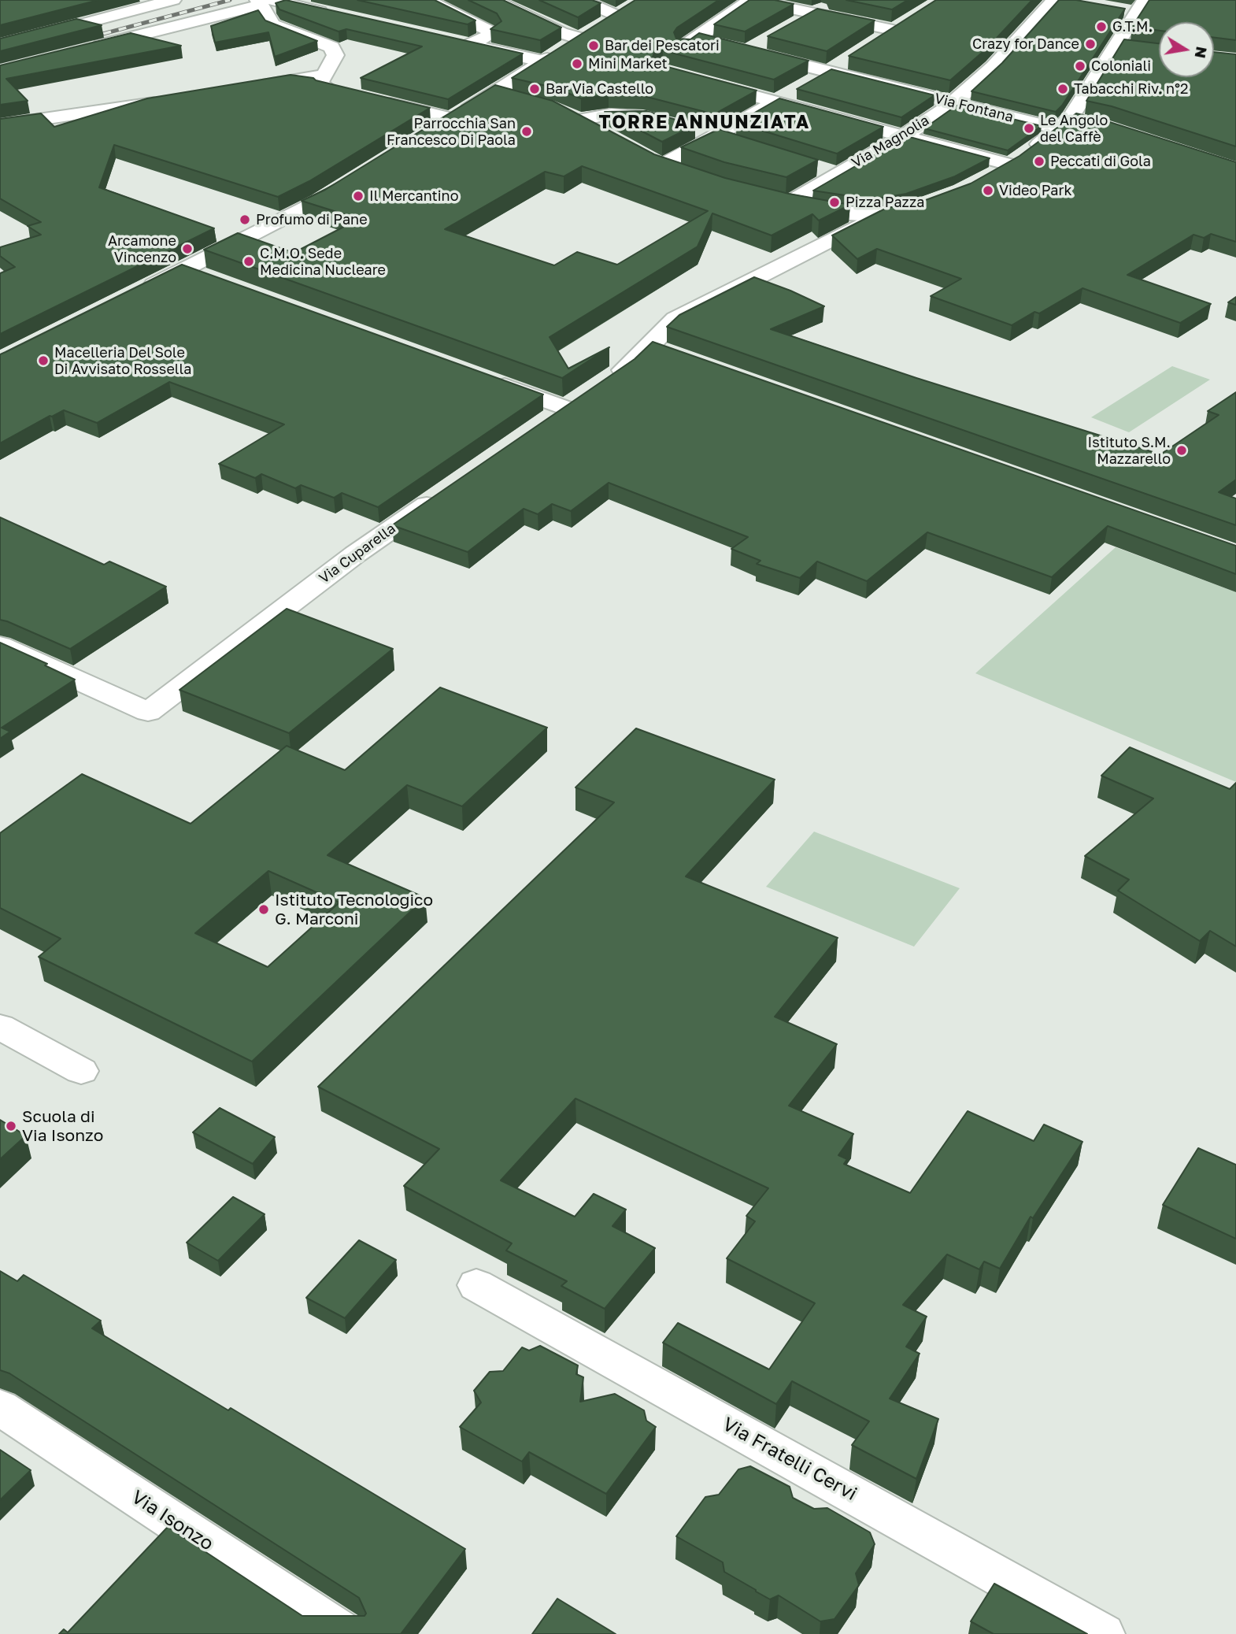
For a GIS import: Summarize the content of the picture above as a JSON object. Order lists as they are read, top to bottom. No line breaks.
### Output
{"streets":{"street":["Via Fontana","Via Magnolia","Via Cuparella","Via Fratelli Cervi","Via Isonzo"]},"crossings":[["Via Fontana","Via Magnolia"]],"districts":["TORRE ANNUNZIATA"],"places":["G.T.M.","Crazy for Dance","Bar dei Pescatori","Mini Market","Coloniali","Bar Via Castello","Tabacchi Riv. n°2","Le Angolo del Caffè","Parrocchia San Francesco Di Paola","Peccati di Gola","Video Park","Il Mercantino","Pizza Pazza","Profumo di Pane","Arcamone Vincenzo","C.M.O. Sede Medicina Nucleare","Macelleria Del Sole Di Avvisato Rossella","Istituto S.M. Mazzarello","Istituto Tecnologico G. Marconi","Scuola di Via Isonzo"],"north":"right"}
